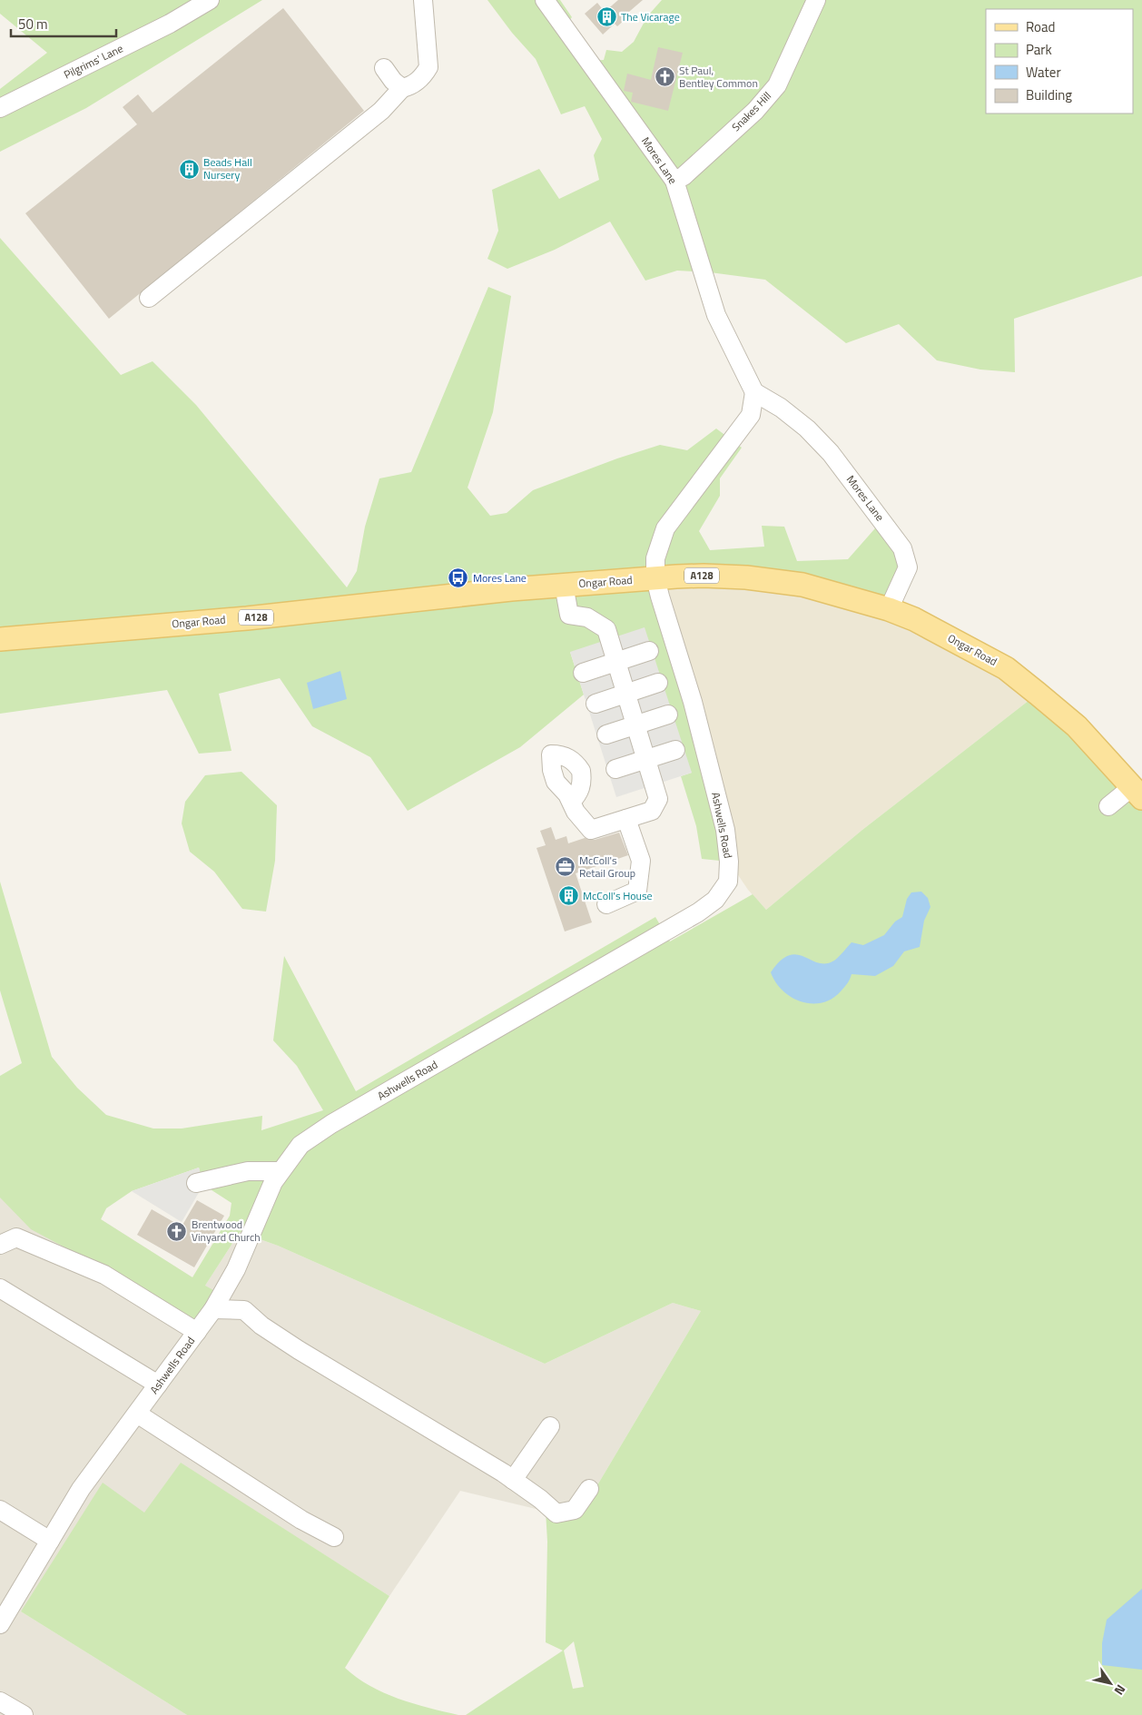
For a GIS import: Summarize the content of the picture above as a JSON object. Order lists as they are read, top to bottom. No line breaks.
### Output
{"streets":{"main road":["A128","Ongar Road"],"street":["Pilgrims' Lane","Snakes Hill","Mores Lane","Ashwells Road"]},"crossings":[["Snakes Hill","Mores Lane"],["Mores Lane","Ongar Road"],["Ongar Road","Ashwells Road"]],"places":{"building":["The Vicarage","Beads Hall Nursery","McColl's House"],"church":["St Paul, Bentley Common","Brentwood Vinyard Church"],"bus stop":["Mores Lane"],"office":["McColl's Retail Group"]},"legend":["Road","Park","Water","Building"],"scale_bar":"50 m","north":"bottom right"}
